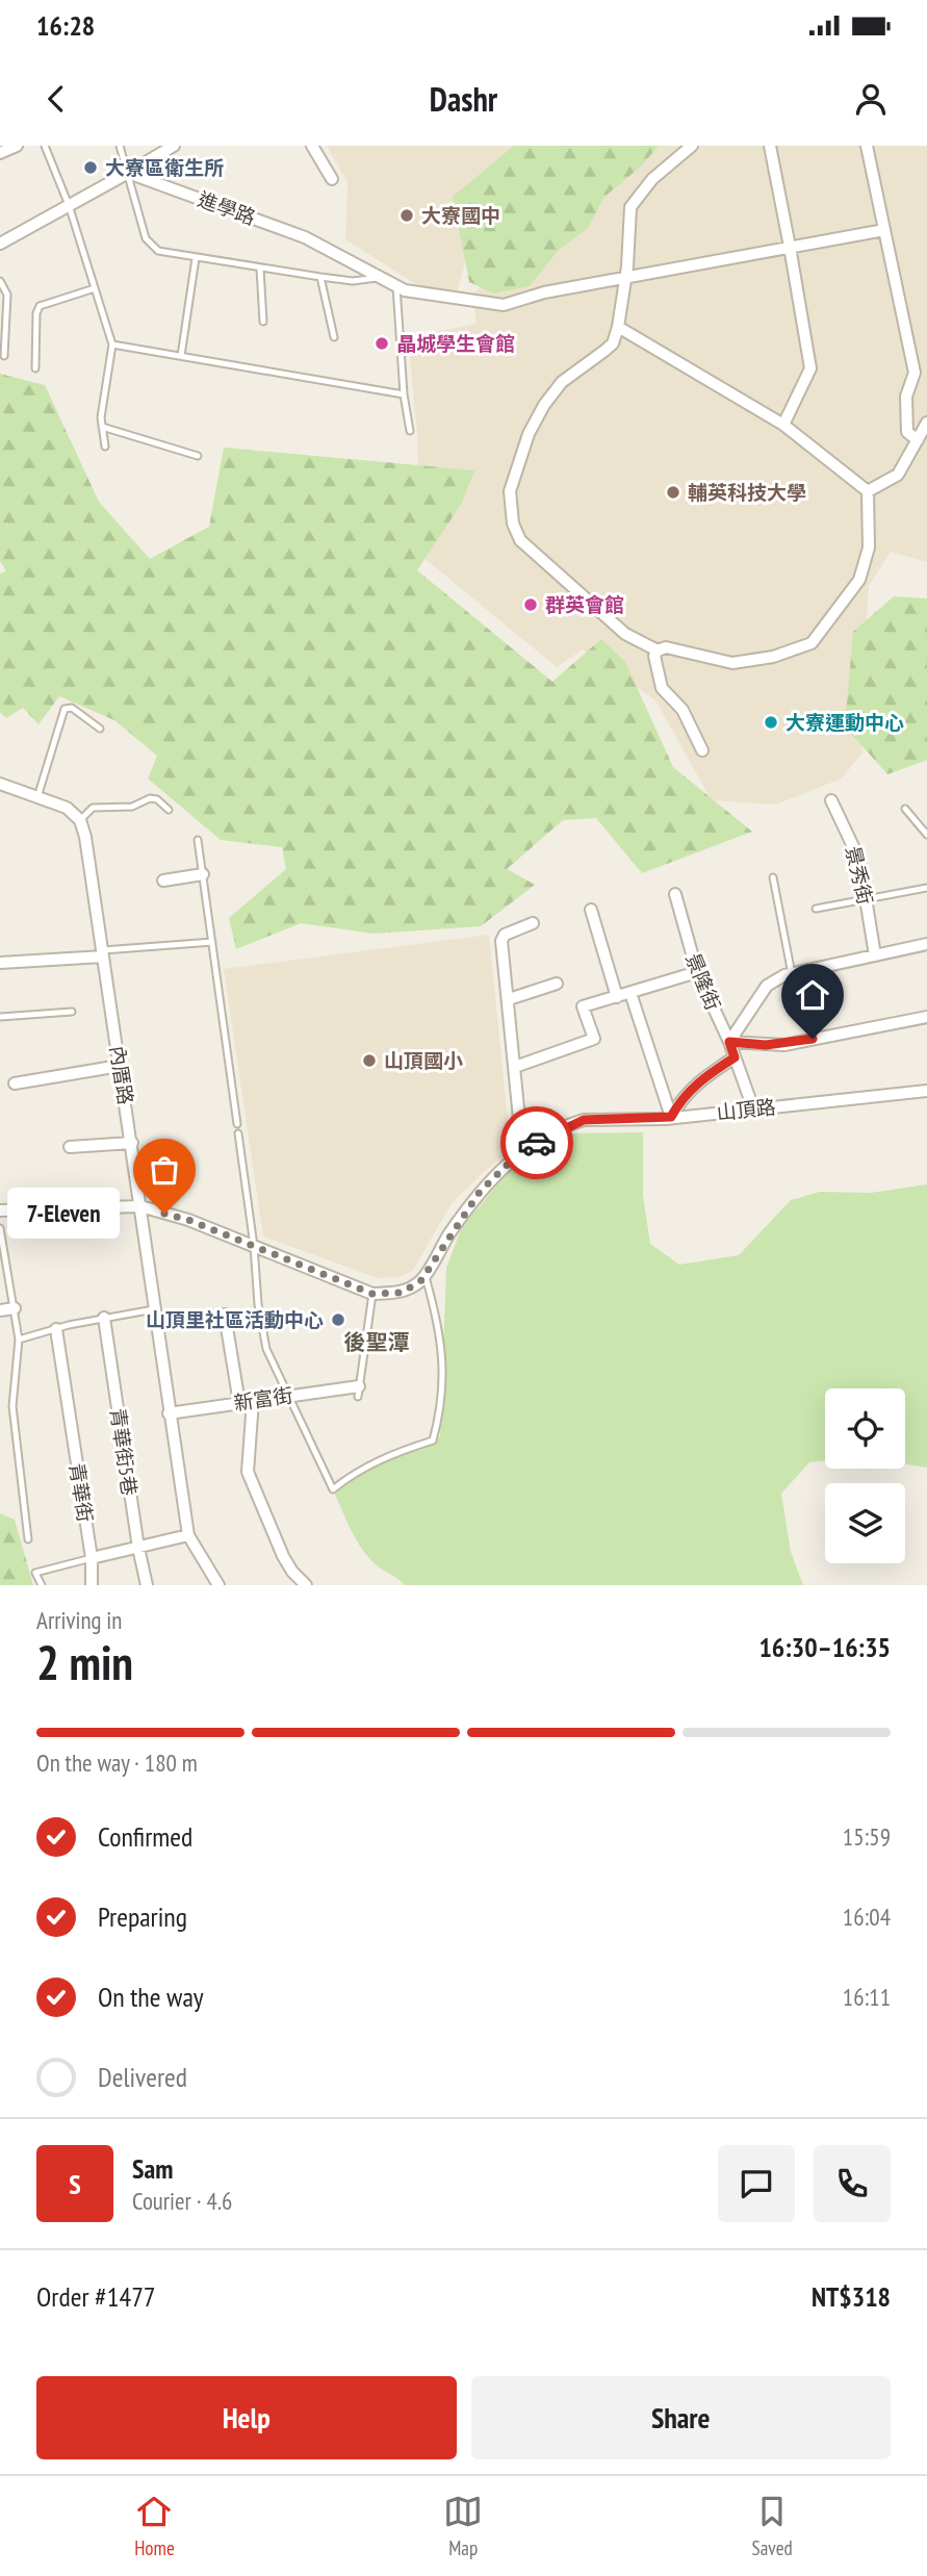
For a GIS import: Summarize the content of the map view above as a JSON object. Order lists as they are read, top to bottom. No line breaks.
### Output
{"streets":{"street":["進學路","景秀街","景隆街","內厝路","山頂路","新富街","青華街5巷","青華街"]},"crossings":[["景隆街","山頂路"],["內厝路","山頂路"],["內厝路","新富街"]],"districts":["後聖潭"],"places":["大寮區衛生所","大寮國中","晶城學生會館","輔英科技大學","群英會館","大寮運動中心","山頂國小","7-Eleven","山頂里社區活動中心"],"page":{"status":"16:28","header":"Dashr","bubble":"7-Eleven","heading":["2 min","Arriving in","16:30–16:35"],"panel":["Sam","Courier · 4.6","Order #1477","NT$318"],"bar":"On the way · 180 m","list":[["Confirmed","15:59"],["Preparing","16:04"],["On the way","16:11"],"Delivered"],"round":"S","buttons":["Help","Share"],"tabs":["Home","Map","Saved"]}}
